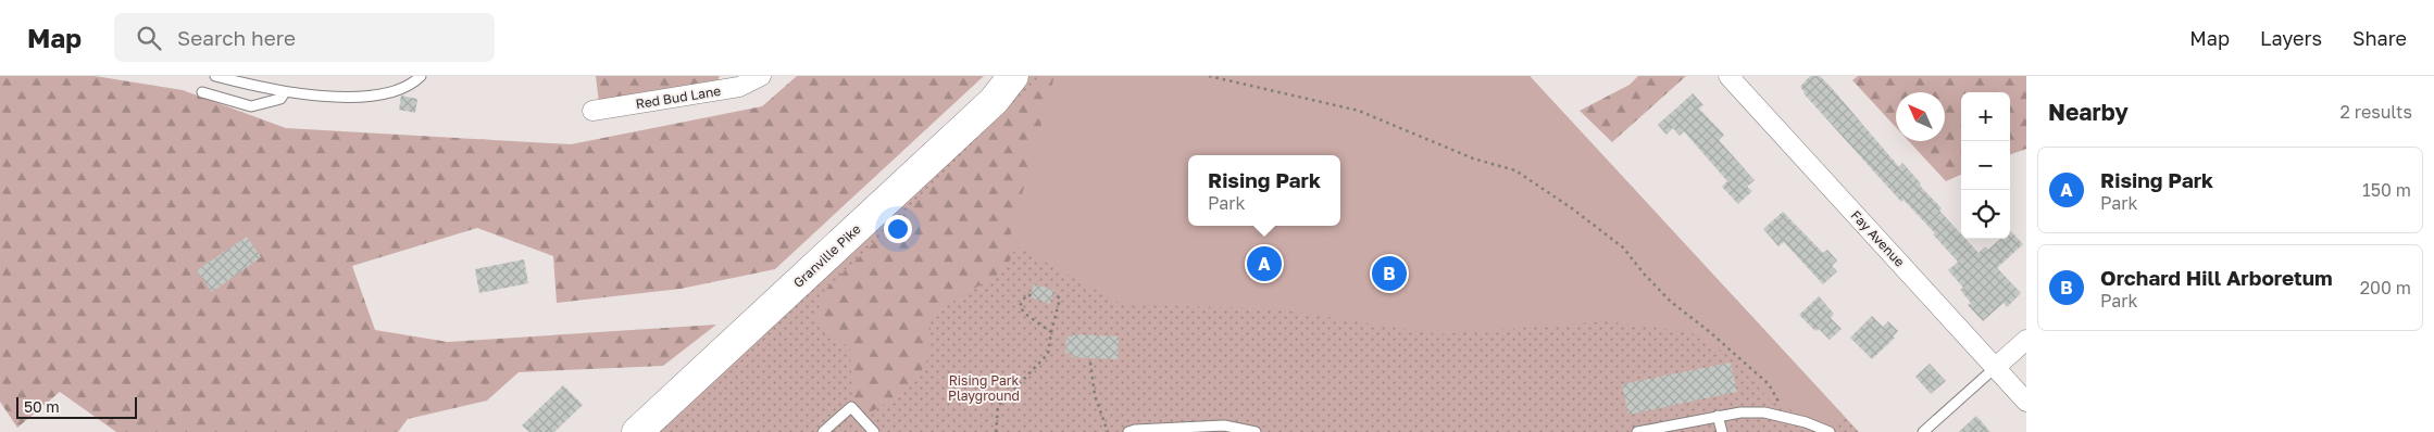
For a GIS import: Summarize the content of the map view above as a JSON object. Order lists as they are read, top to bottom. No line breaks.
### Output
{"streets":{"highway":["Granville Pike"],"street":["Red Bud Lane","Fay Avenue"]},"parks":["Rising Park Playground"],"scale_bar":"50 m","north":"top left","page":{"header":"Map","search":"Search here","nav":["Map","Layers","Share"],"heading":["Nearby","2 results"],"map_buttons":["+","−"],"list":[{"mark":"A","name":"Rising Park","note":"Park","value":"150 m"},{"mark":"B","name":"Orchard Hill Arboretum","note":"Park","value":"200 m"}],"popup":["Rising Park","Park"],"pins":["A","B"],"scale":"50 m"}}
